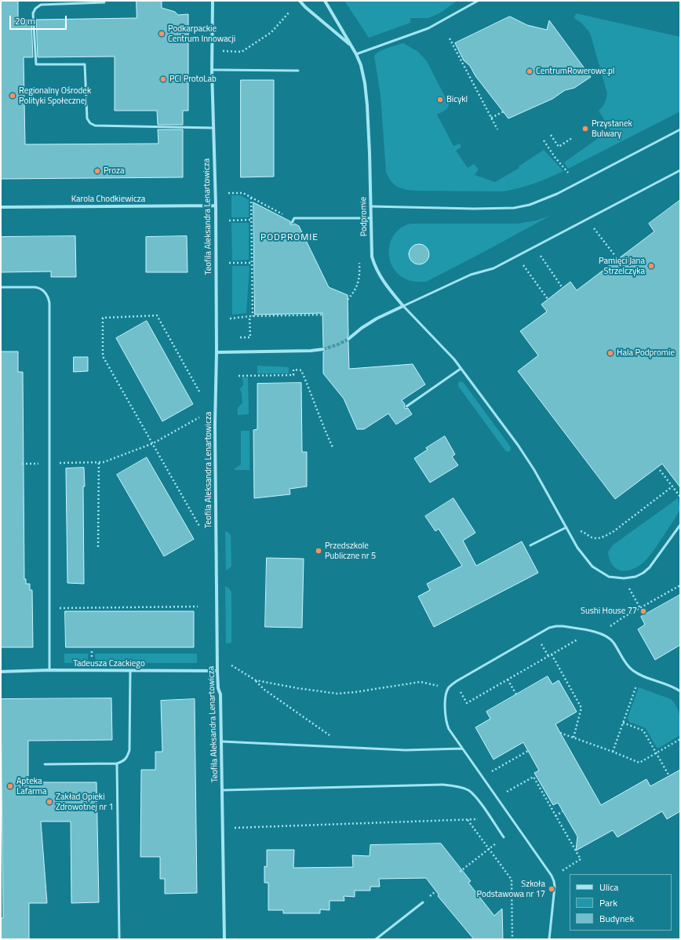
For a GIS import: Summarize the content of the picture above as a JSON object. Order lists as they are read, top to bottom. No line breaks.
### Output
{"streets":{"street":["Karola Chodkiewicza","Teofila Aleksandra Lenartowicza","Podpromie","Tadeusza Czackiego"]},"crossings":[["Karola Chodkiewicza","Teofila Aleksandra Lenartowicza"],["Teofila Aleksandra Lenartowicza","Tadeusza Czackiego"]],"districts":["PODPROMIE"],"places":["Podkarpackie Centrum Innowacji","CentrumRowerowe.pl","PCI ProtoLab","Regionalny Ośrodek Polityki Społecznej","Bicykl","Przystanek Bulwary","Proza","Pamięci Jana Strzelczyka","Hala Podpromie","Przedszkole Publiczne nr 5","Sushi House 77","Apteka Lafarma","Zakład Opieki Zdrowotnej nr 1","Szkoła Podstawowa nr 17"],"legend":["Ulica","Park","Budynek"],"scale_bar":"20 m"}
